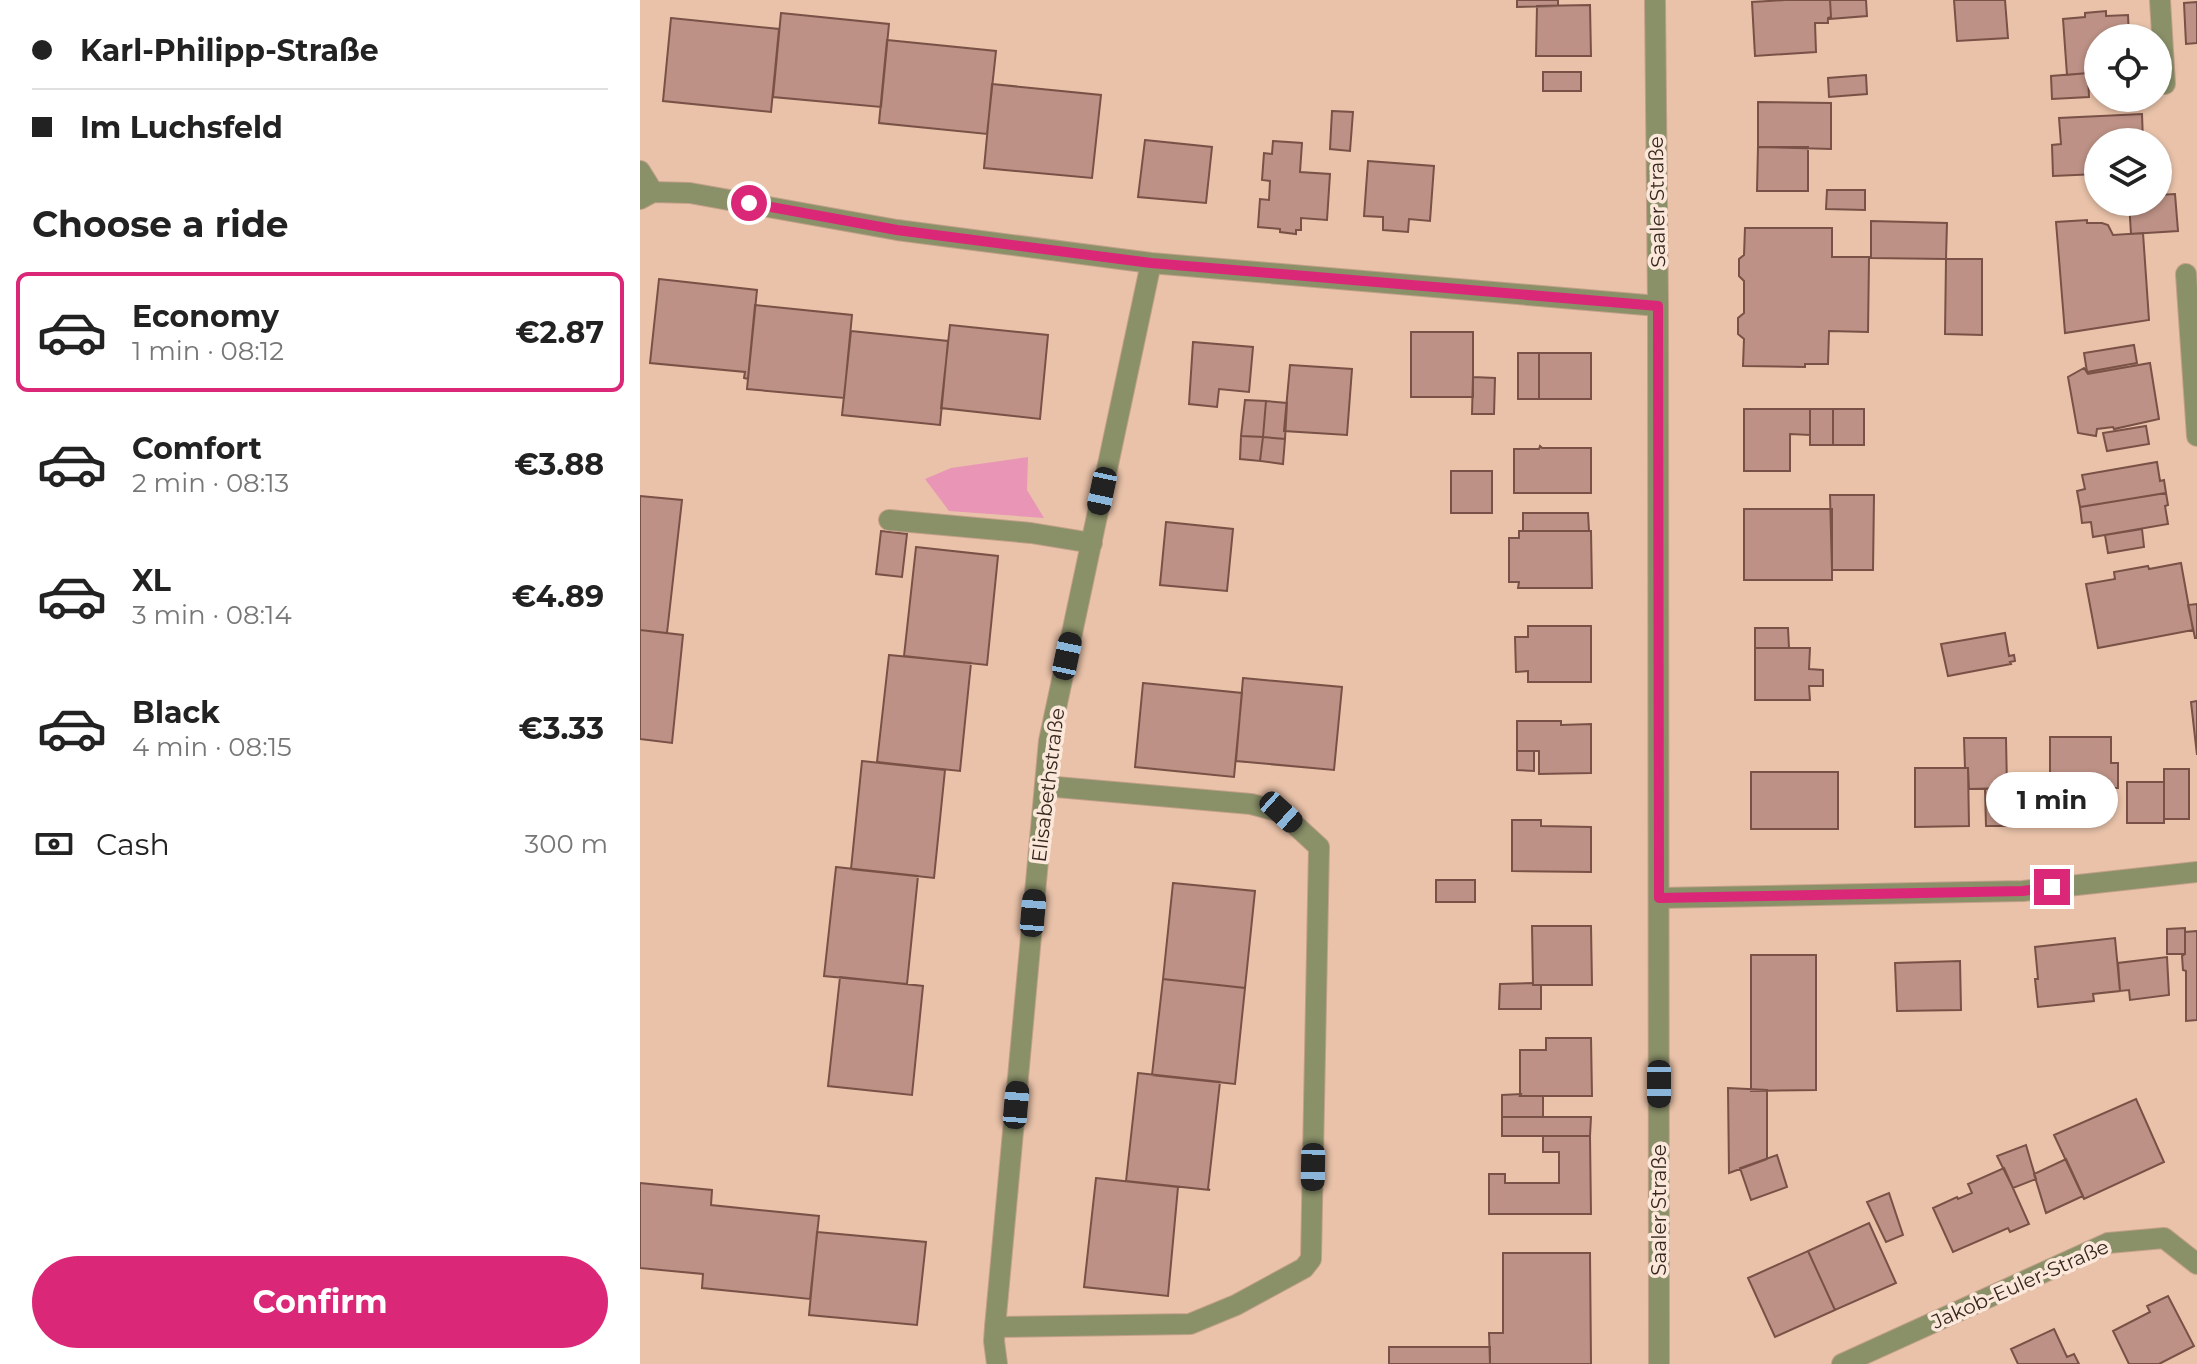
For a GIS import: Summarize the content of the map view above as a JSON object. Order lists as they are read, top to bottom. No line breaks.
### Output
{"streets":{"street":["Saaler Straße","Elisabethstraße","Jakob-Euler-Straße"]},"page":{"banner":["Karl-Philipp-Straße","Im Luchsfeld"],"heading":"Choose a ride","list":[{"name":"Economy","note":"1 min · 08:12","value":"€2.87"},{"name":"Comfort","note":"2 min · 08:13","value":"€3.88"},{"name":"XL","note":"3 min · 08:14","value":"€4.89"},{"name":"Black","note":"4 min · 08:15","value":"€3.33"}],"bubble":"1 min","pay":["Cash","300 m"],"buttons":"Confirm"}}
